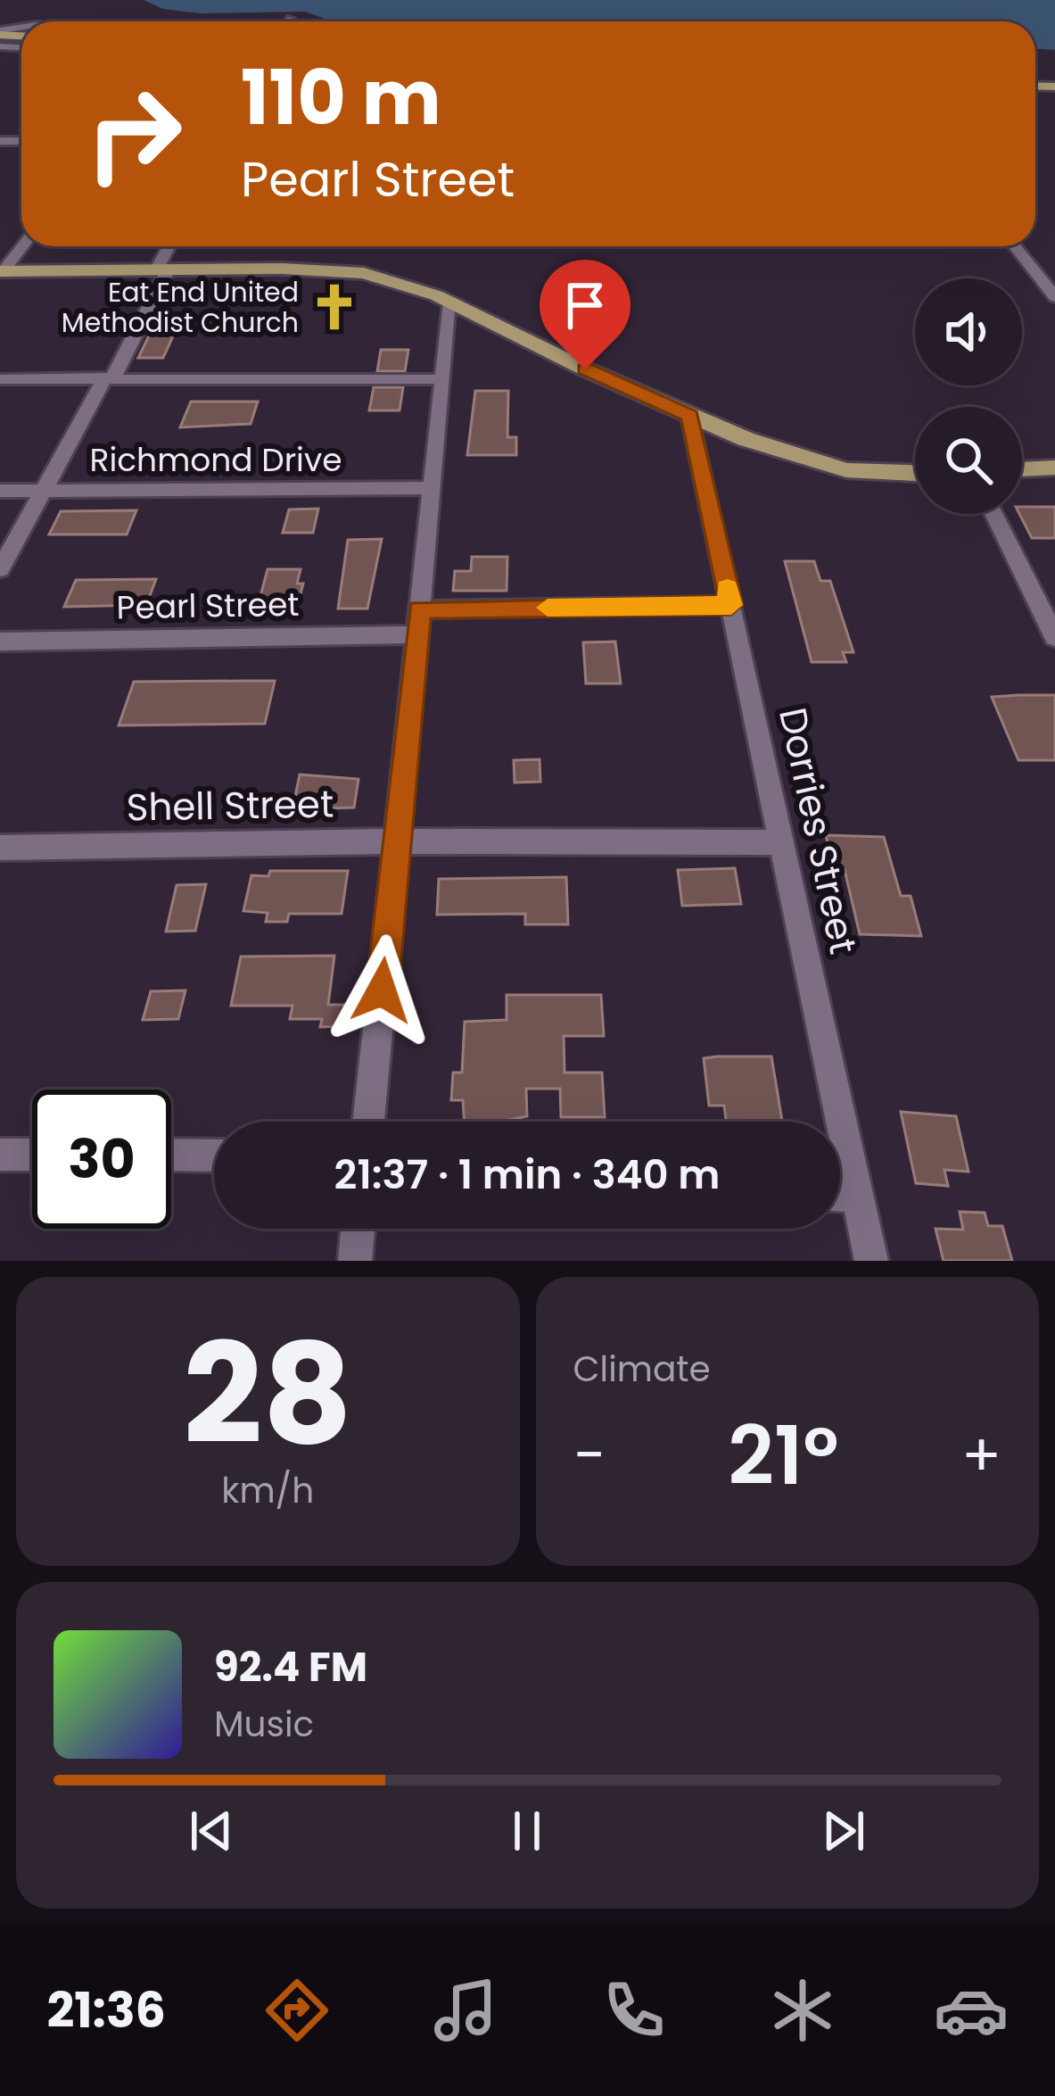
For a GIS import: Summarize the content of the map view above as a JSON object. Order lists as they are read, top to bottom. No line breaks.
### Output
{"streets":{"street":["Richmond Drive","Pearl Street","Shell Street","Dorries Street"]},"crossings":[["Shell Street","Dorries Street"]],"places":{"church":["Eat End United Methodist Church"]},"page":{"turn":["110 m","Pearl Street"],"limit":"30","trip":"21:37 · 1 min · 340 m","tile":[["28","km/h"],"Climate"],"heat":["−","21°","+"],"song":["92.4 FM","Music"],"tabs":"21:36"}}
